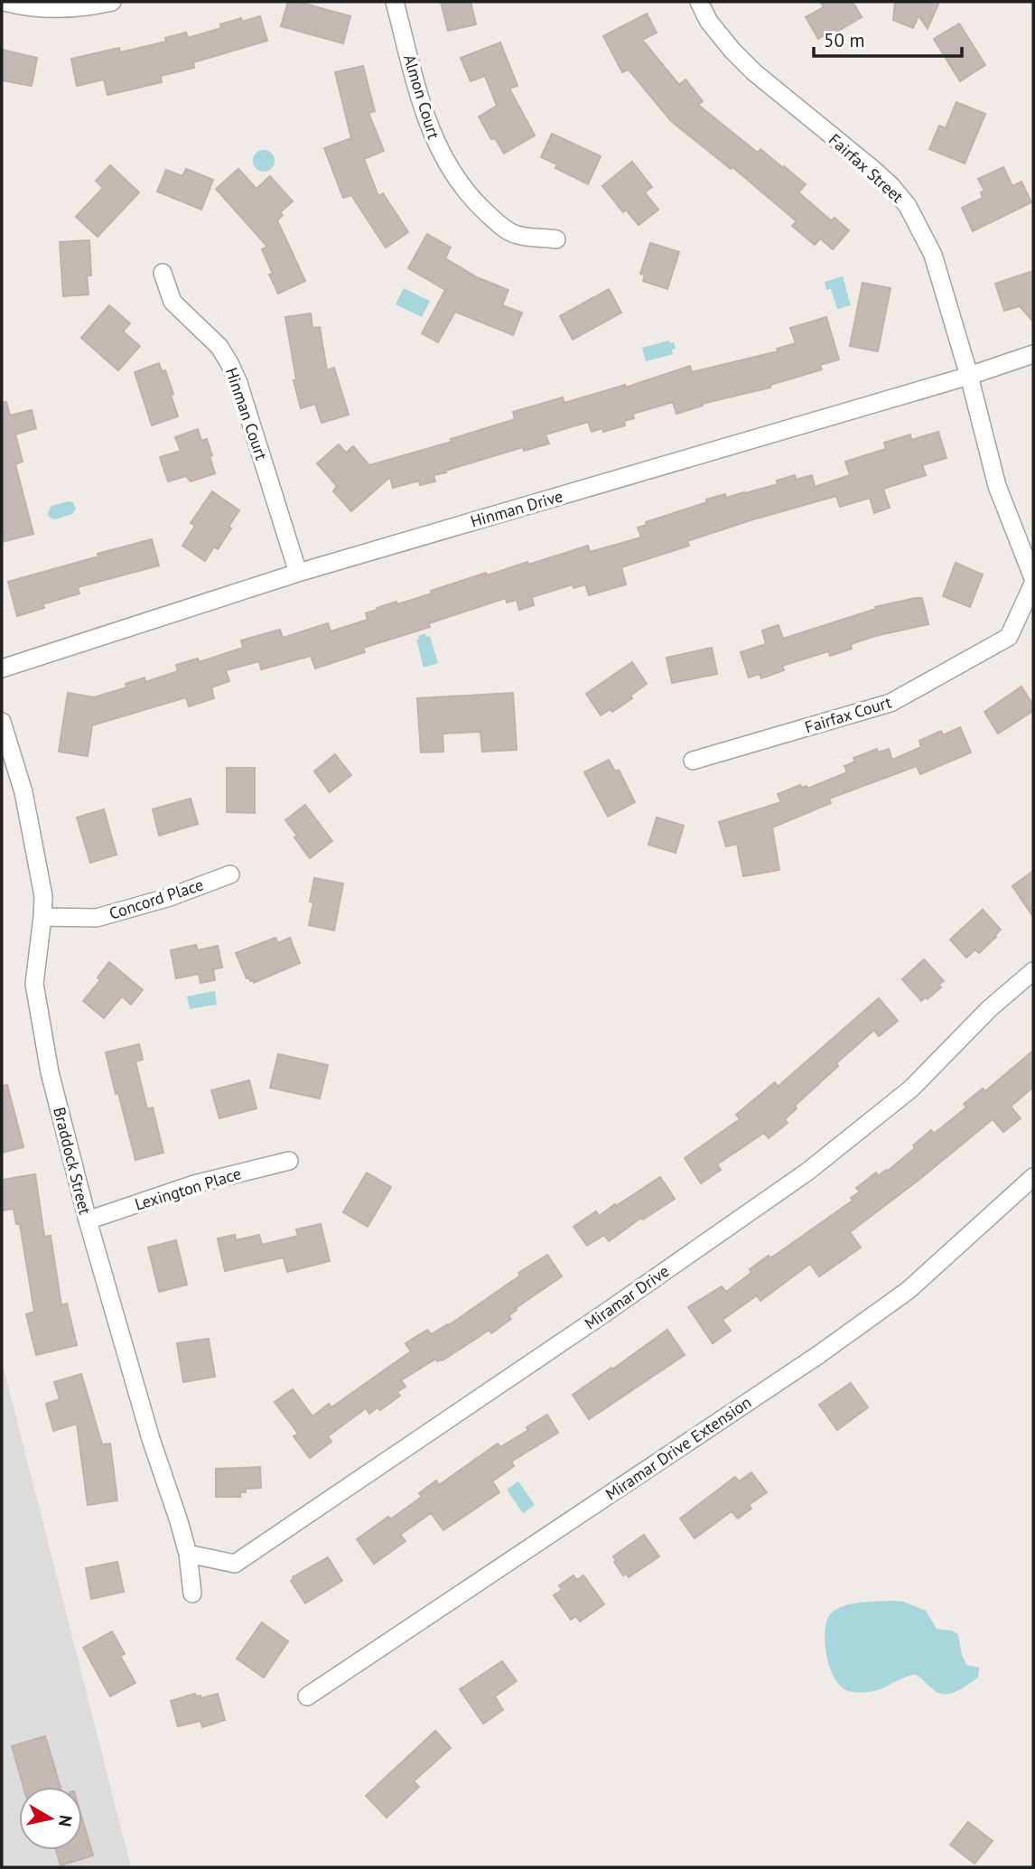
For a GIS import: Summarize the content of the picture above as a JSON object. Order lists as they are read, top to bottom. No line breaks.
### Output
{"streets":{"street":["Almon Court","Fairfax Street","Hinman Court","Hinman Drive","Fairfax Court","Concord Place","Braddock Street","Lexington Place","Miramar Drive","Miramar Drive Extension"]},"crossings":[["Fairfax Street","Hinman Drive"],["Hinman Court","Hinman Drive"],["Concord Place","Braddock Street"],["Braddock Street","Lexington Place"],["Braddock Street","Miramar Drive"]],"scale_bar":"50 m","north":"right"}
